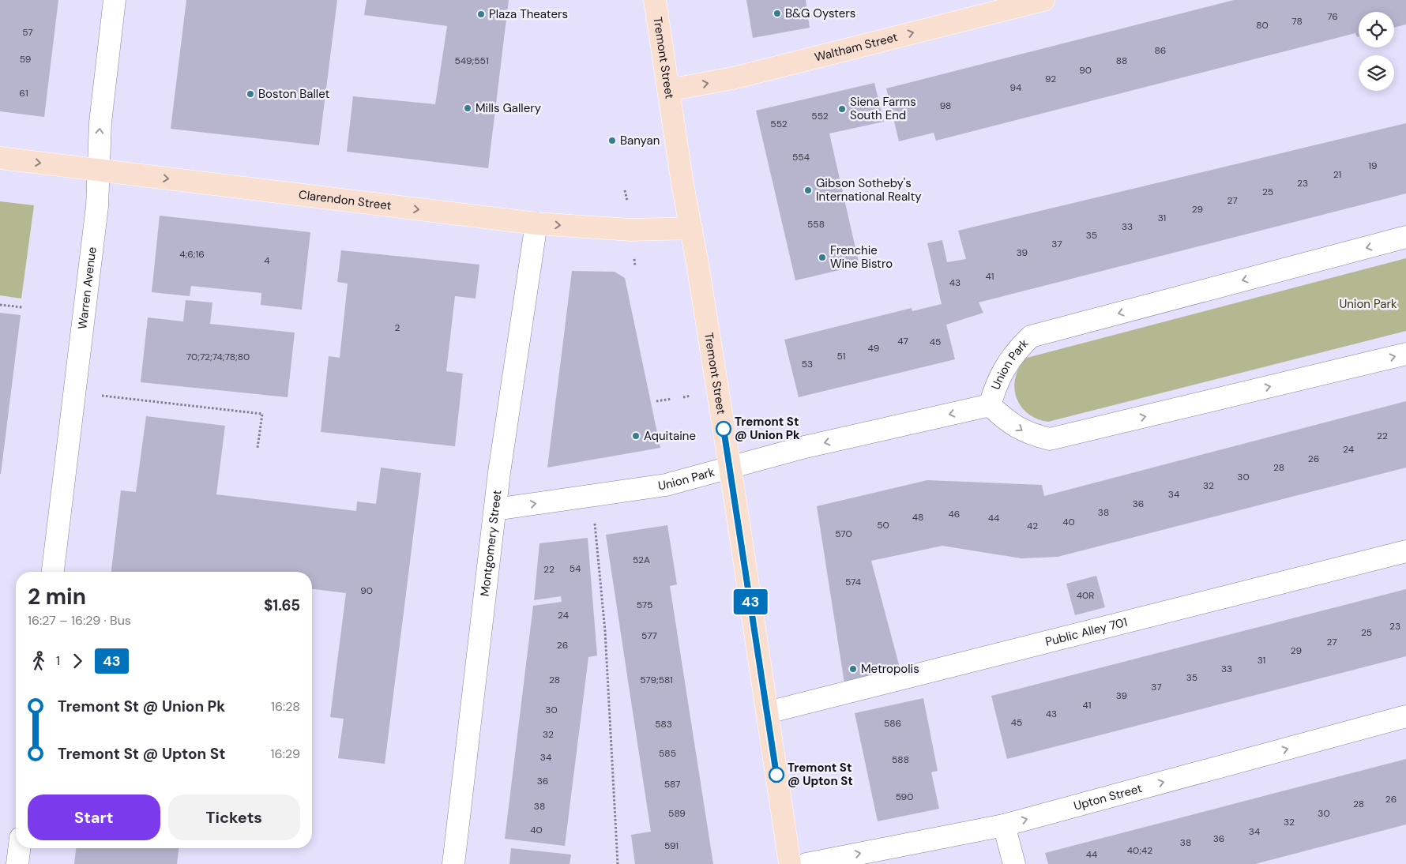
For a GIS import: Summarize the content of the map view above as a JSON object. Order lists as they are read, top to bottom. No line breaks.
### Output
{"streets":{"main road":["Waltham Street","Tremont Street","Clarendon Street"],"street":["Warren Avenue","Union Park","Montgomery Street","Public Alley 701","Upton Street"]},"crossings":[["Waltham Street","Tremont Street"],["Tremont Street","Clarendon Street"],["Tremont Street","Union Park"],["Tremont Street","Public Alley 701"],["Clarendon Street","Warren Avenue"],["Clarendon Street","Montgomery Street"],["Union Park","Montgomery Street"]],"one_way":["Waltham Street","Clarendon Street","Upton Street"],"parks":["Union Park"],"places":["B&G Oysters","Plaza Theaters","Boston Ballet","Mills Gallery","Siena Farms South End","Banyan","Gibson Sotheby's International Realty","Frenchie Wine Bistro","Tremont St @ Union Pk","Aquitaine","Metropolis","Tremont St @ Upton St"],"lines":["bus line 43"],"house_numbers":["76","78","80","57","86","59","549;551","88","90","92","94","61","98","552","552","554","19","21","23","25","27","29","31","558","33","35","37","39","4;6;16","4","41","43","2","47","45","49","51","70;72;74;78;80","53","22","24","26","28","30","32","34","36","38","46","48","44","40","50","42","570","52A","54","22","574","90","40R","575","24","23","25","577","27","26","29","31","33","35","28","579;581","37","39","41","30","43","45","586","583","32","585","34","588","36","587","590","26","28","38","589","30","32","40","34","36","38","591","40;42","44"],"page":{"on_map":"43","heading":["2 min","16:27 – 16:29 · Bus","$1.65"],"legs":["1","43"],"list":[{"name":"Tremont St @ Union Pk","value":"16:28"},{"name":"Tremont St @ Upton St","value":"16:29"}],"buttons":["Start","Tickets"]}}
